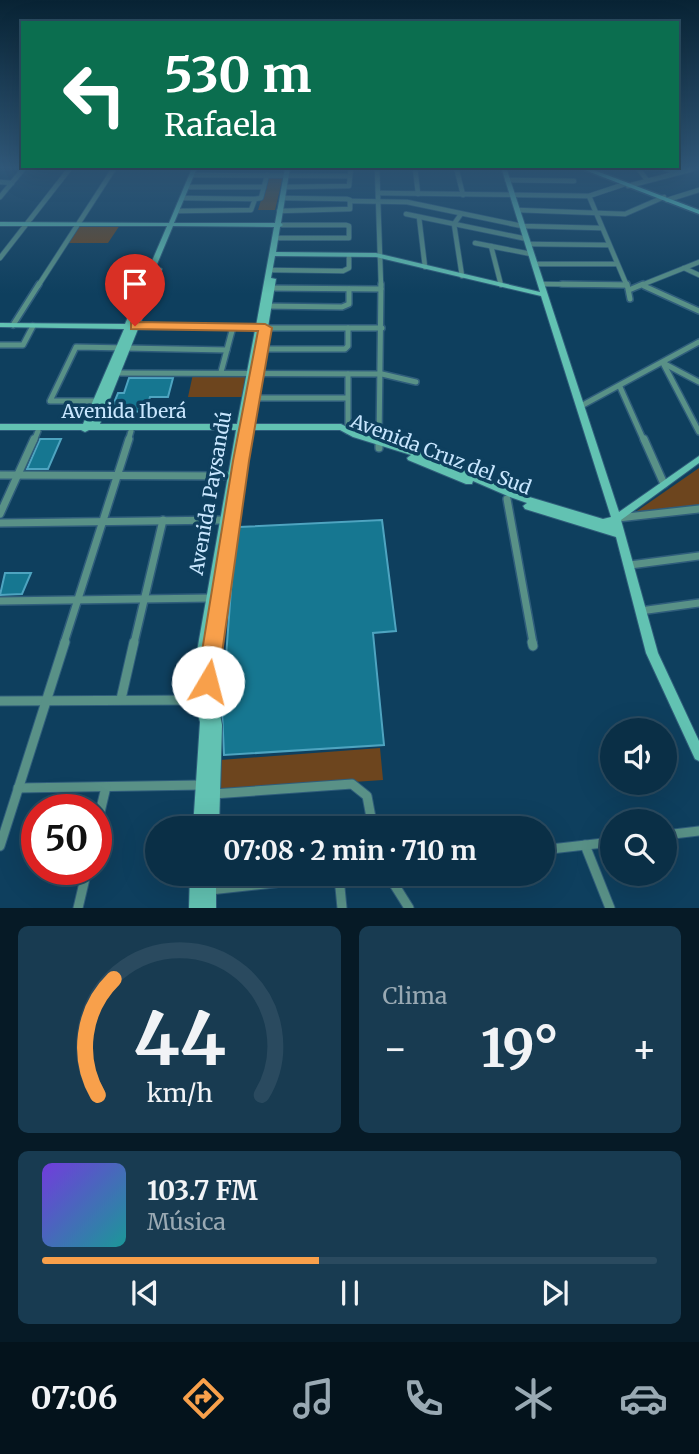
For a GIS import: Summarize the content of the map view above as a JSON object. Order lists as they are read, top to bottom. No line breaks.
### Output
{"streets":{"main road":["Avenida Iberá","Avenida Cruz del Sud","Avenida Paysandú"]},"crossings":[["Avenida Iberá","Avenida Cruz del Sud"],["Avenida Iberá","Avenida Paysandú"],["Avenida Cruz del Sud","Avenida Paysandú"]],"page":{"turn":["530 m","Rafaela"],"limit":"50","trip":"07:08 · 2 min · 710 m","tile":"Clima","heat":["−","19°","+"],"song":["103.7 FM","Música"],"tabs":"07:06","gauge":["44","km/h"]}}
